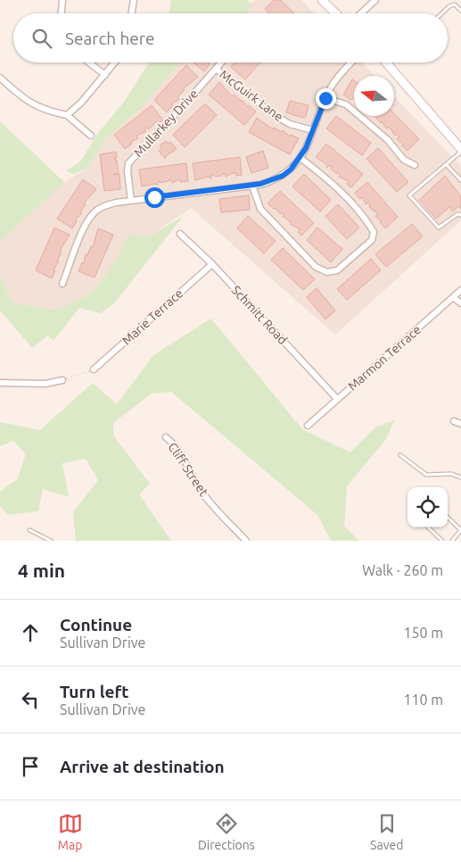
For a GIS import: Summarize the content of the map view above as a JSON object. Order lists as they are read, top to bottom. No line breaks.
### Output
{"streets":{"street":["McGuirk Lane","Mullarkey Drive","Schmitt Road","Marie Terrace","Marmon Terrace","Cliff Street"]},"crossings":[["McGuirk Lane","Mullarkey Drive"],["Schmitt Road","Marie Terrace"],["Schmitt Road","Marmon Terrace"]],"north":"left","page":{"search":"Search here","heading":["4 min","Walk · 260 m"],"list":[["Continue","Sullivan Drive","150 m"],["Turn left","Sullivan Drive","110 m"],"Arrive at destination"],"nav":["Map","Directions","Saved"]}}
